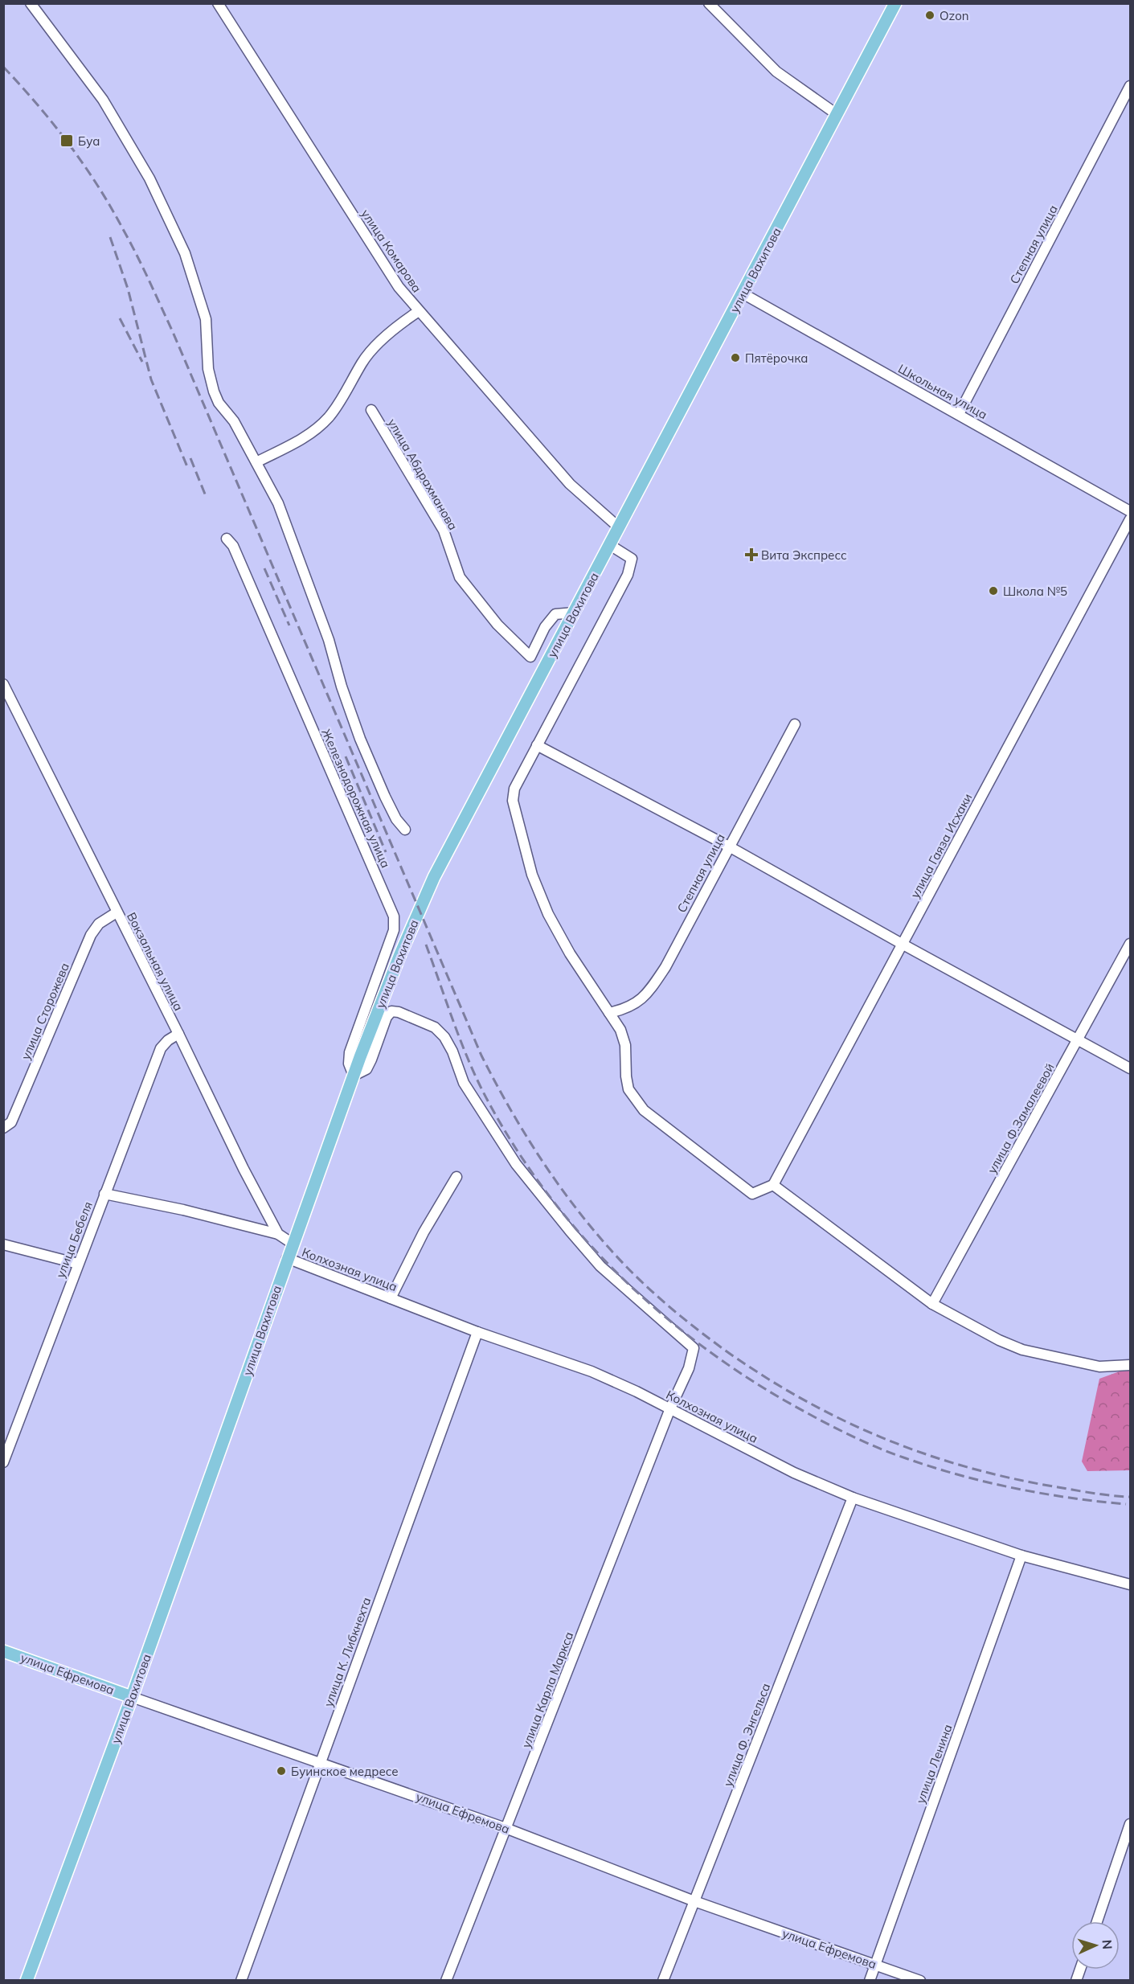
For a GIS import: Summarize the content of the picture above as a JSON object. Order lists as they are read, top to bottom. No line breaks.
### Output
{"streets":{"main road":["улица Вахитова","улица Ефремова"],"street":["Степная улица","улица Комарова","Школьная улица","улица Абдрахманова","Железнодорожная улица","улица Гаяза Исхаки","Вокзальная улица","улица Сторожева","улица Ф.Замалеевой","улица Бебеля","Колхозная улица","улица К. Либкнехта","улица Карла Маркса","улица Ф. Энгельса","улица Ленина"]},"crossings":[["Степная улица","Школьная улица"],["улица Комарова","улица Вахитова"],["улица Вахитова","Школьная улица"],["улица Вахитова","улица Абдрахманова"],["улица Вахитова","Железнодорожная улица"],["улица Вахитова","Вокзальная улица"],["улица Вахитова","Колхозная улица"],["улица Вахитова","улица Ефремова"],["улица Вахитова","улица Карла Маркса"],["Железнодорожная улица","улица Карла Маркса"],["Вокзальная улица","улица Сторожева"],["Вокзальная улица","улица Бебеля"],["Колхозная улица","улица К. Либкнехта"],["Колхозная улица","улица Карла Маркса"],["Колхозная улица","улица Ф. Энгельса"],["Колхозная улица","улица Ленина"],["улица К. Либкнехта","улица Ефремова"],["улица Ефремова","улица Карла Маркса"],["улица Ефремова","улица Ф. Энгельса"],["улица Ефремова","улица Ленина"]],"places":{"other":["Ozon","Пятёрочка","Школа №5","Буинское медресе"],"transit":["Буа"],"health":["Вита Экспресс"]},"north":"right"}
